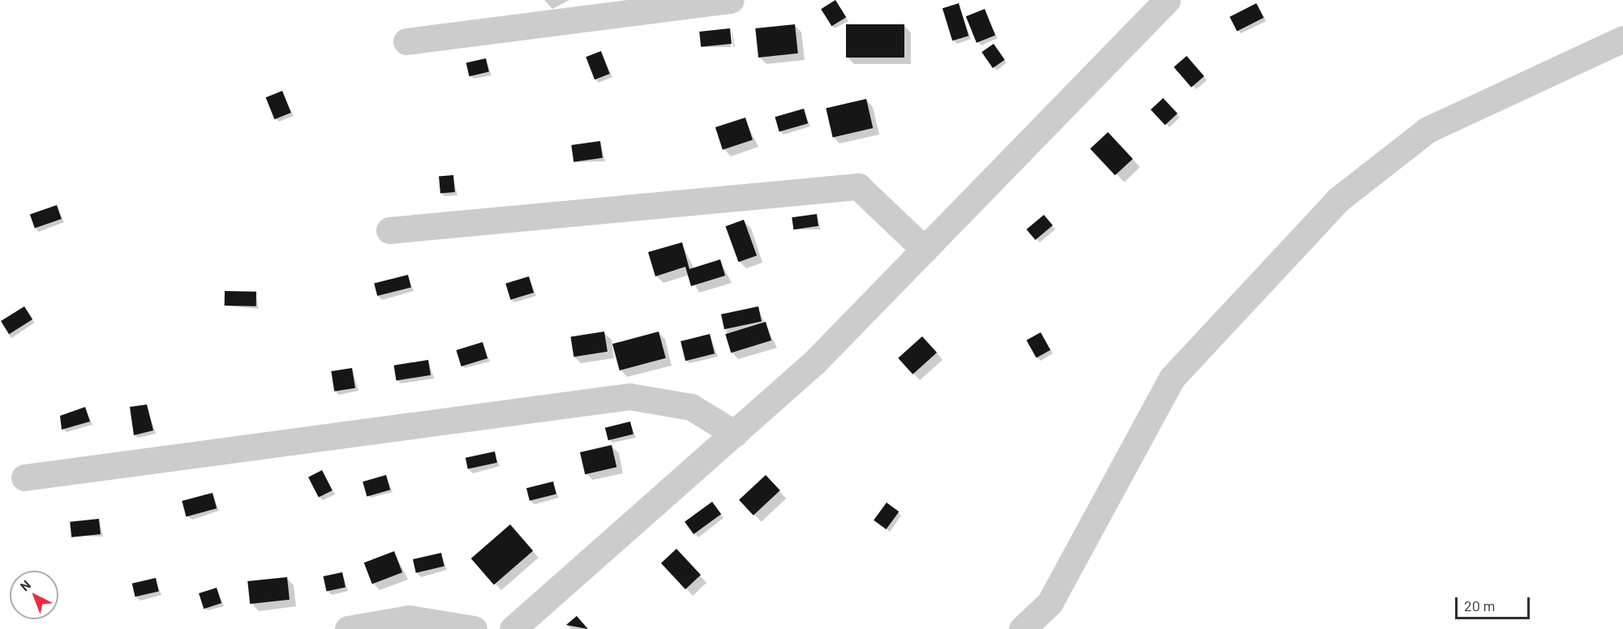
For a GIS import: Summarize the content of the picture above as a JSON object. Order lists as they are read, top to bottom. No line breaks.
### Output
{"scale_bar":"20 m","north":"top left"}
